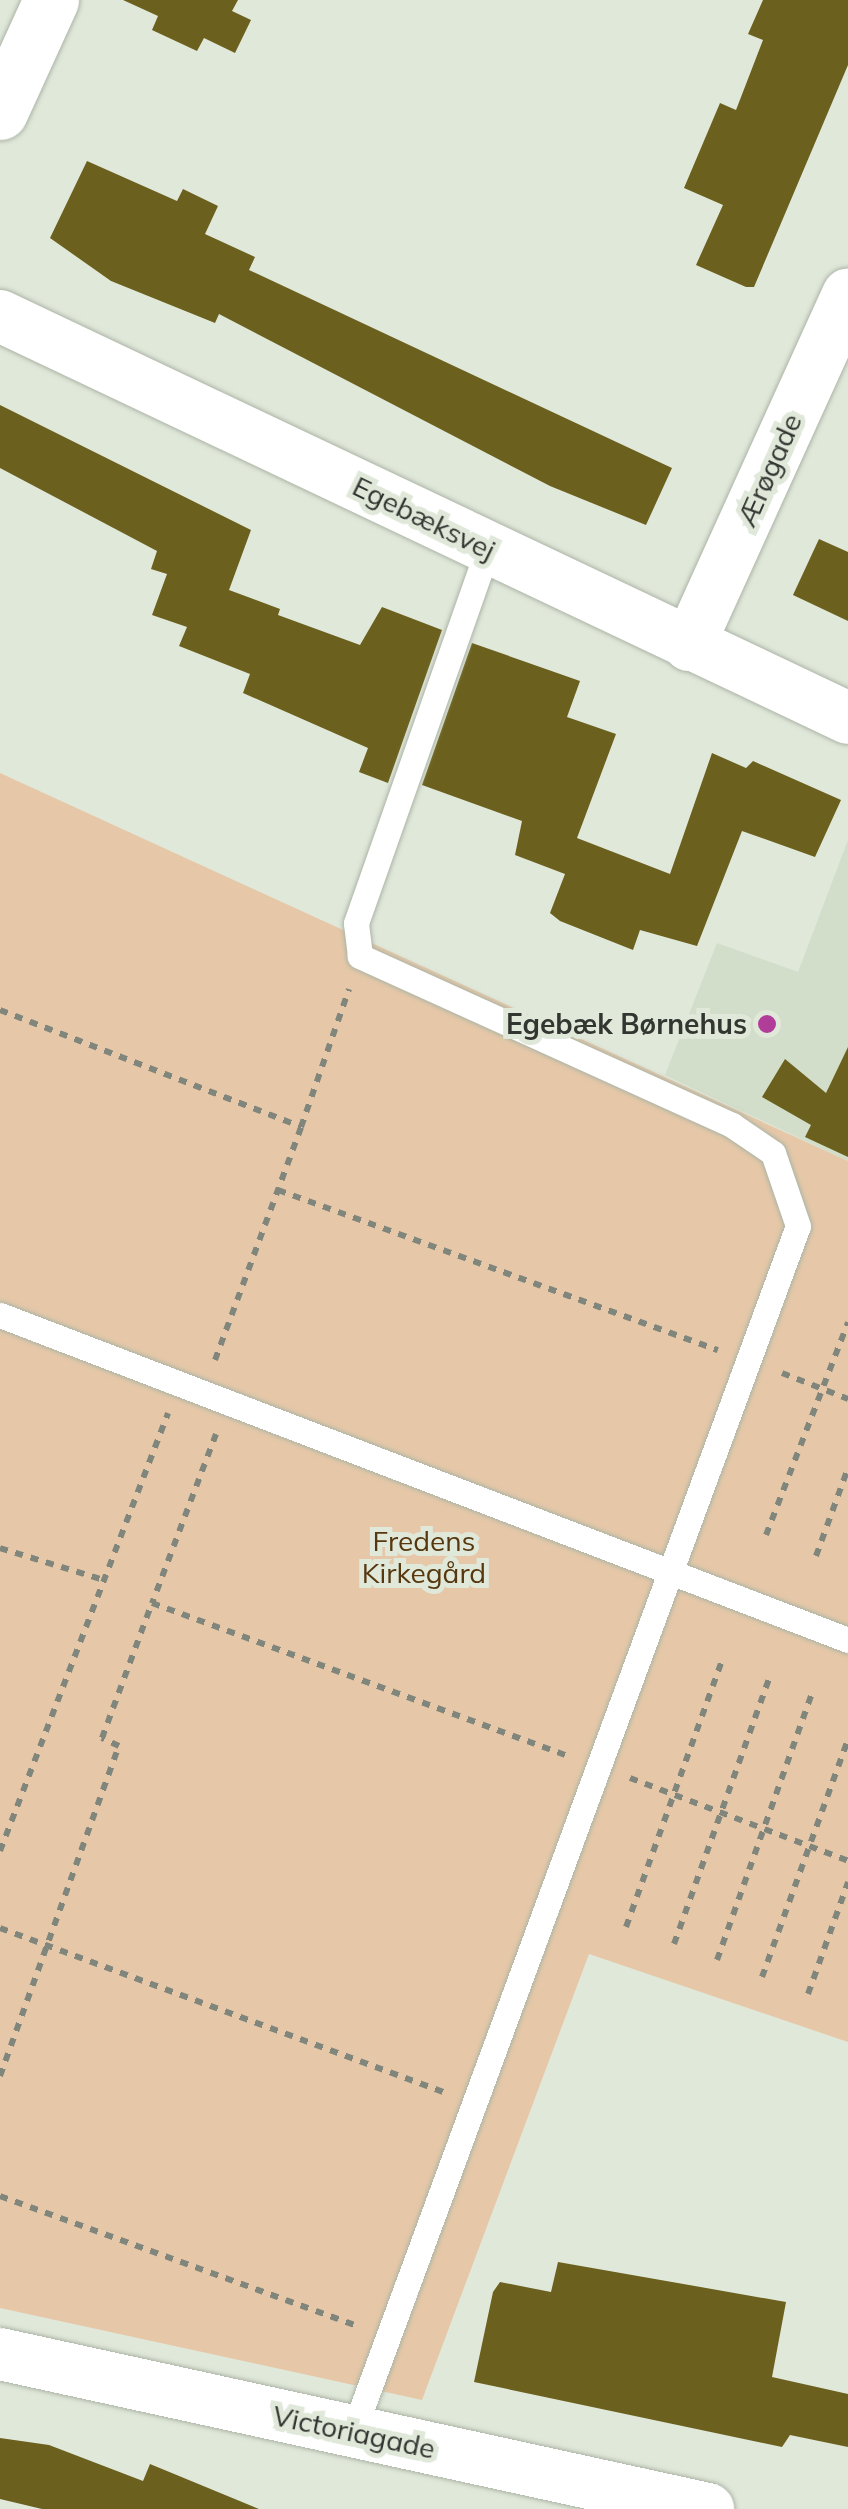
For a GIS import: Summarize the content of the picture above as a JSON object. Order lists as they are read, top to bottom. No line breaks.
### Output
{"streets":{"street":["Ærøgade","Egebæksvej","Victoriagade"]},"crossings":[["Ærøgade","Egebæksvej"]],"parks":["Fredens Kirkegård"],"places":["Egebæk Børnehus"]}
